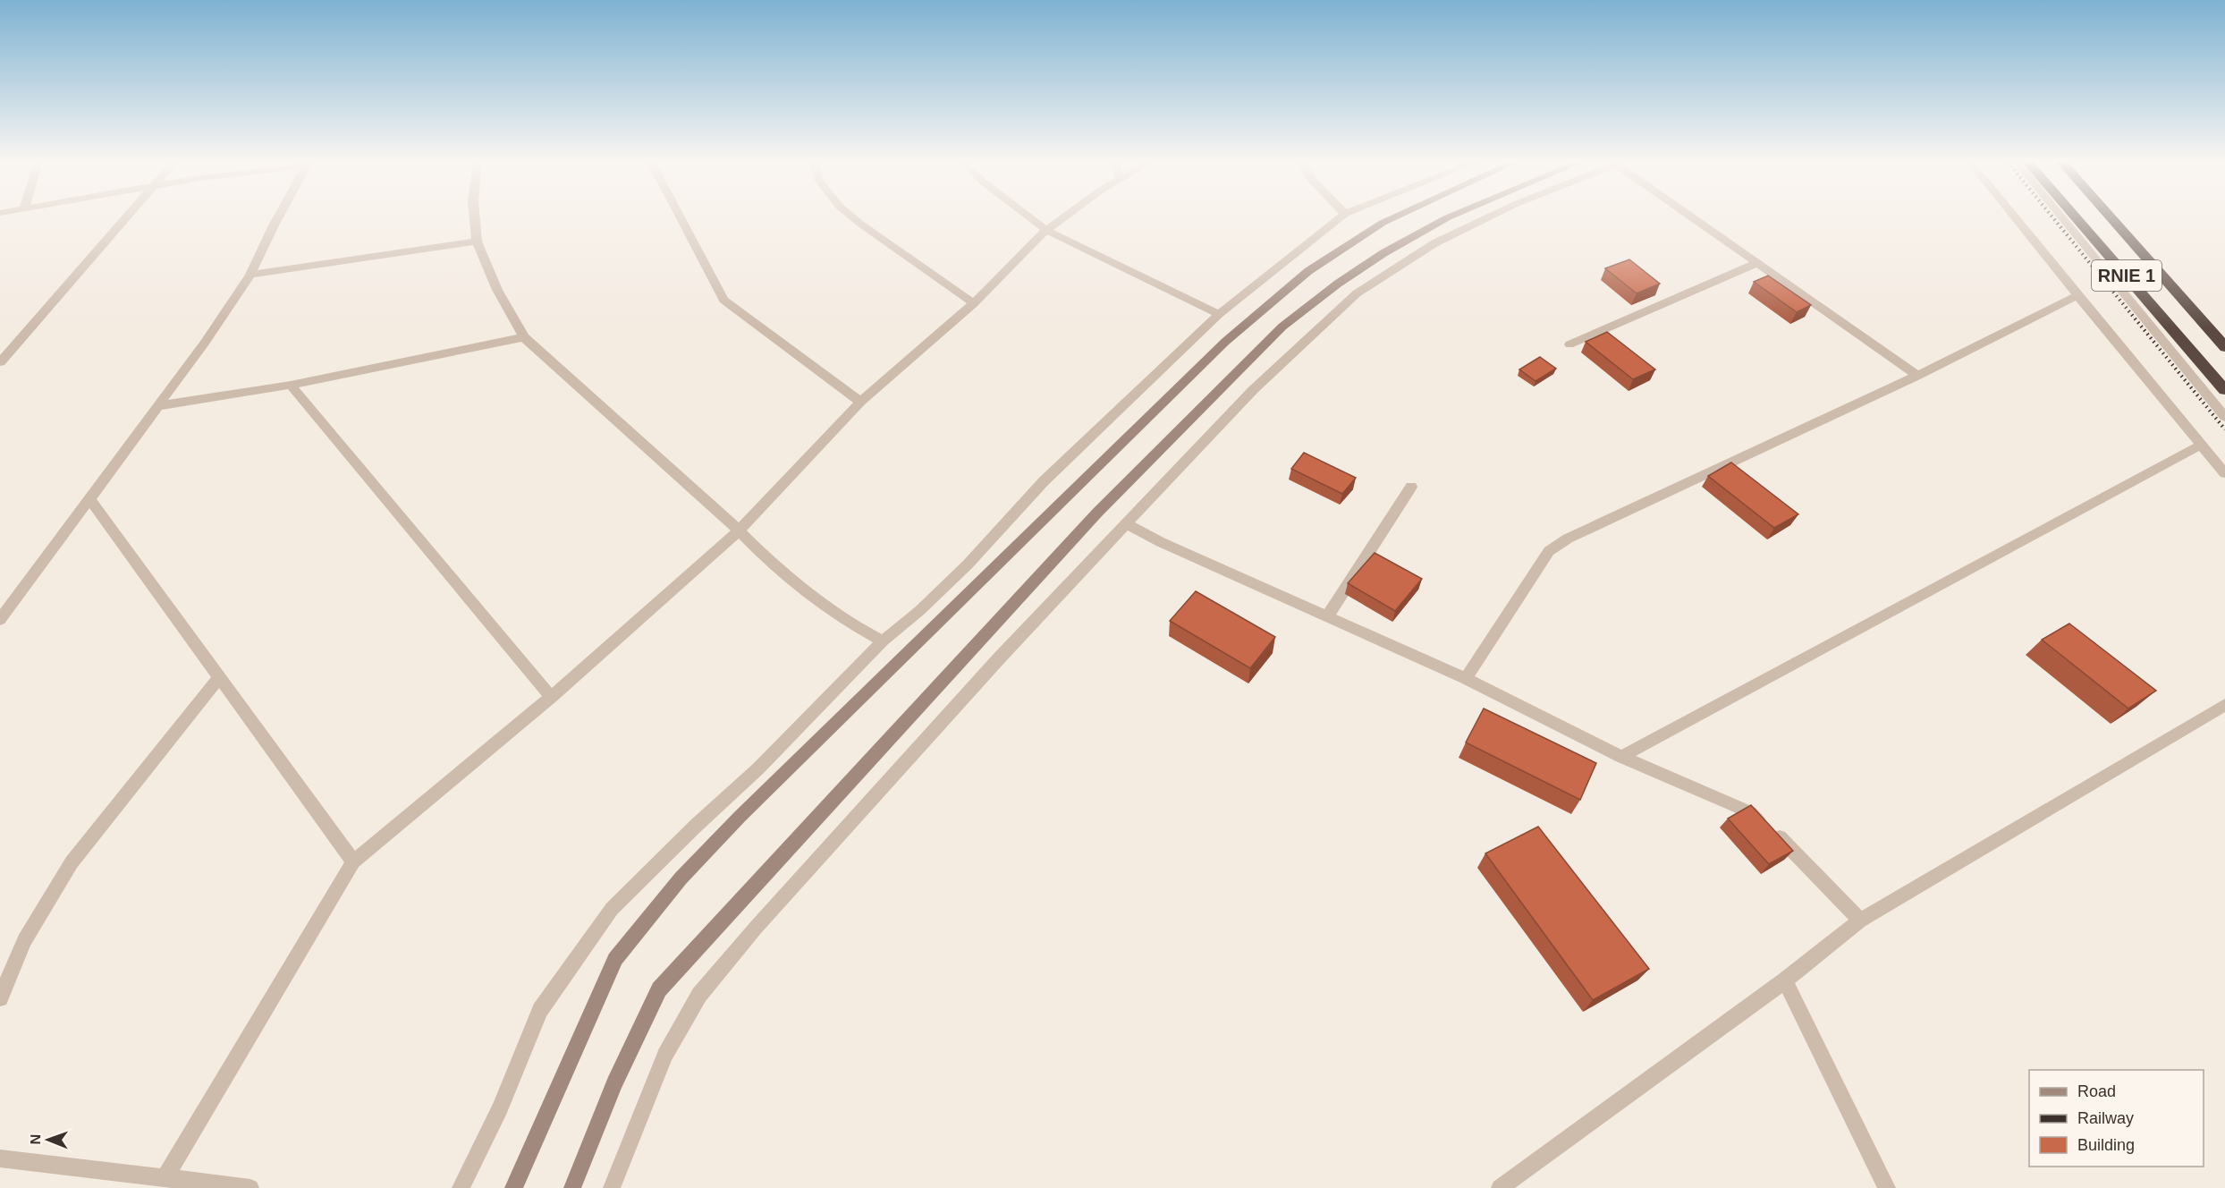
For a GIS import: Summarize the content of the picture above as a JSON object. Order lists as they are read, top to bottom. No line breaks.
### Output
{"streets":{"highway":["RNIE 1"]},"legend":["Road","Railway","Building"],"north":"left"}
